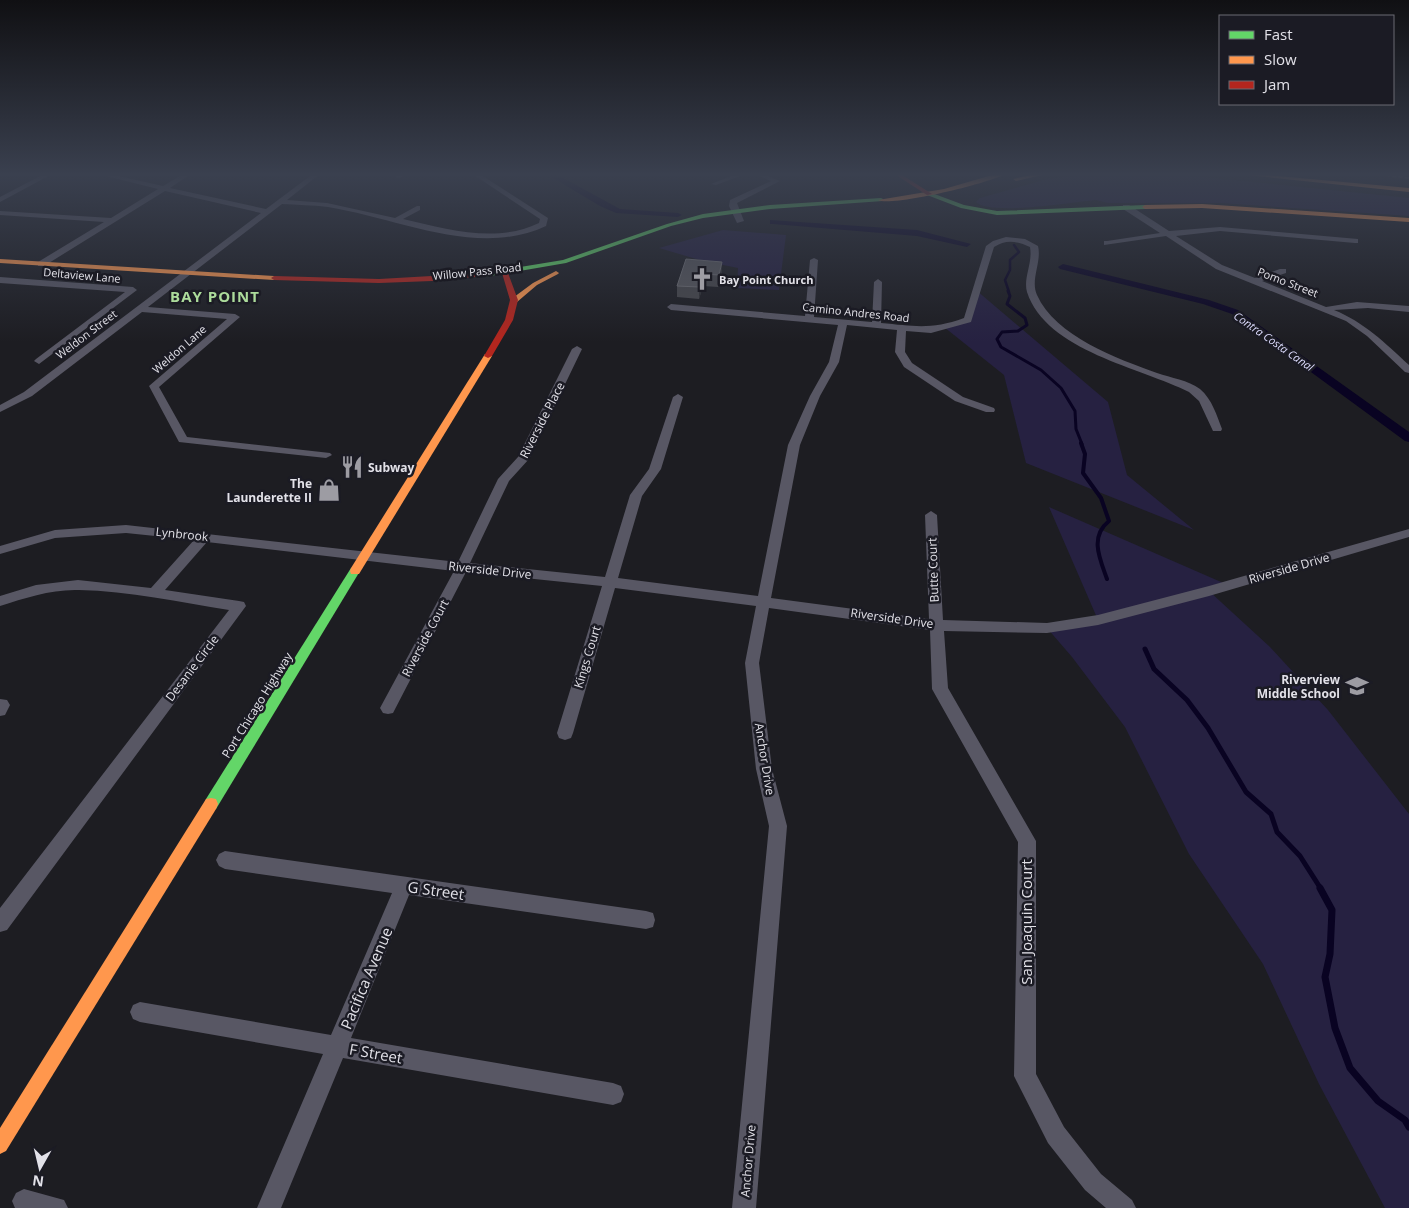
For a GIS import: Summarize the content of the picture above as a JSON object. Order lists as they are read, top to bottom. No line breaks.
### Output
{"streets":{"main road":["Willow Pass Road","Port Chicago Highway"],"street":["Deltaview Lane","Pomo Street","Camino Andres Road","Weldon Street","Weldon Lane","Riverside Place","Lynbrook","Riverside Drive","Butte Court","Riverside Court","Kings Court","Desanie Circle","Anchor Drive","G Street","San Joaquin Court","Pacifica Avenue","F Street"]},"crossings":[["Willow Pass Road","Weldon Street"],["Deltaview Lane","Weldon Street"],["Camino Andres Road","Anchor Drive"],["Weldon Street","Weldon Lane"],["Riverside Place","Riverside Drive"],["Riverside Place","Riverside Court"],["Lynbrook","Riverside Drive"],["Lynbrook","Port Chicago Highway"],["Riverside Drive","Butte Court"],["Riverside Drive","Riverside Court"],["Riverside Drive","Kings Court"],["Riverside Drive","Port Chicago Highway"],["Riverside Drive","Anchor Drive"],["Riverside Drive","San Joaquin Court"],["Butte Court","San Joaquin Court"],["G Street","Pacifica Avenue"],["Pacifica Avenue","F Street"]],"districts":["BAY POINT"],"water":["Contra Costa Canal"],"places":{"church":["Bay Point Church"],"restaurant":["Subway"],"shop":["The Launderette II"],"school or university":["Riverview Middle School"]},"legend":["Fast","Slow","Jam"],"north":"bottom"}
